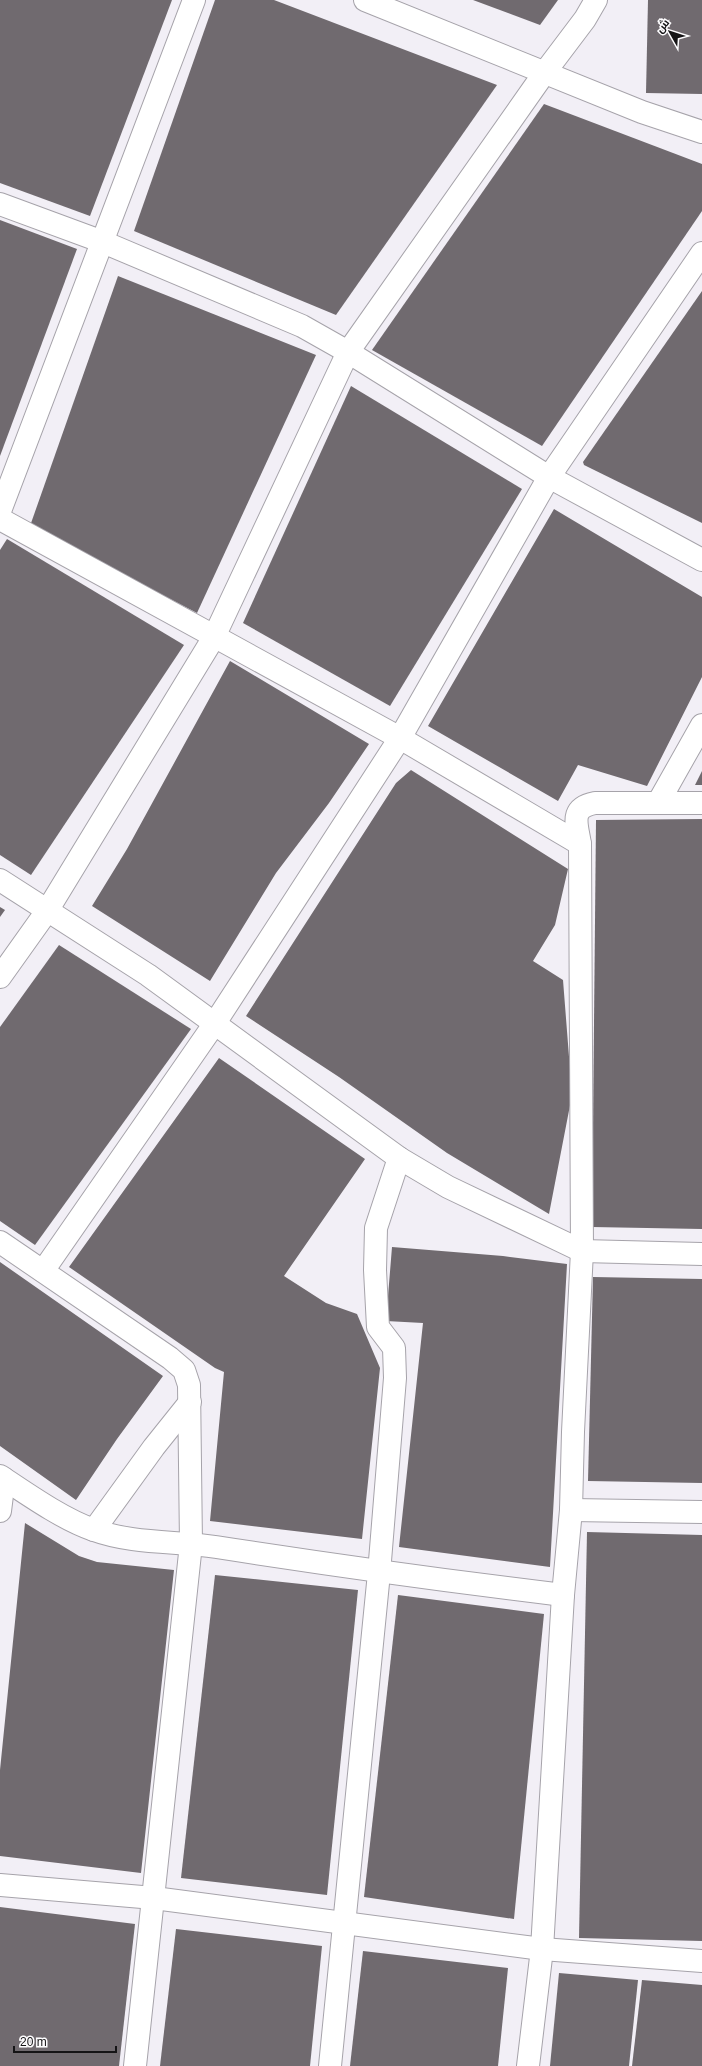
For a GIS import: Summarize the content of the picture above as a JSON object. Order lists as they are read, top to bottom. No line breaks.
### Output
{"scale_bar":"20 m","north":"top left"}
